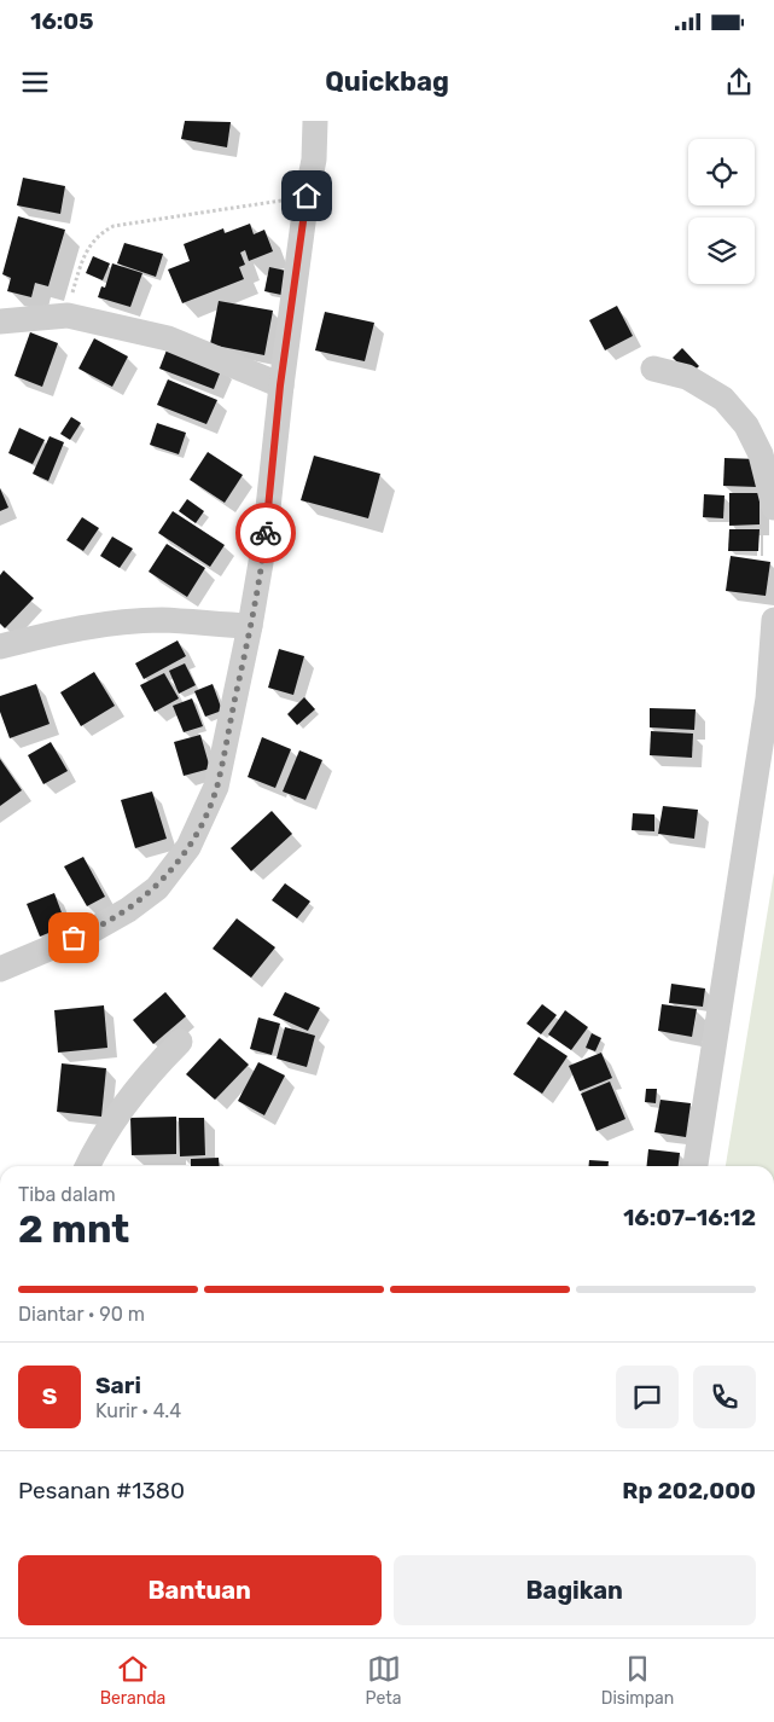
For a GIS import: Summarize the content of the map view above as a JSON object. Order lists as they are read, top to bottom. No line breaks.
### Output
{"page":{"status":"16:05","header":"Quickbag","heading":["2 mnt","Tiba dalam","16:07–16:12"],"panel":["Sari","Kurir · 4.4","Pesanan #1380","Rp 202,000"],"bar":"Diantar · 90 m","round":"S","buttons":["Bantuan","Bagikan"],"tabs":["Beranda","Peta","Disimpan"]}}
